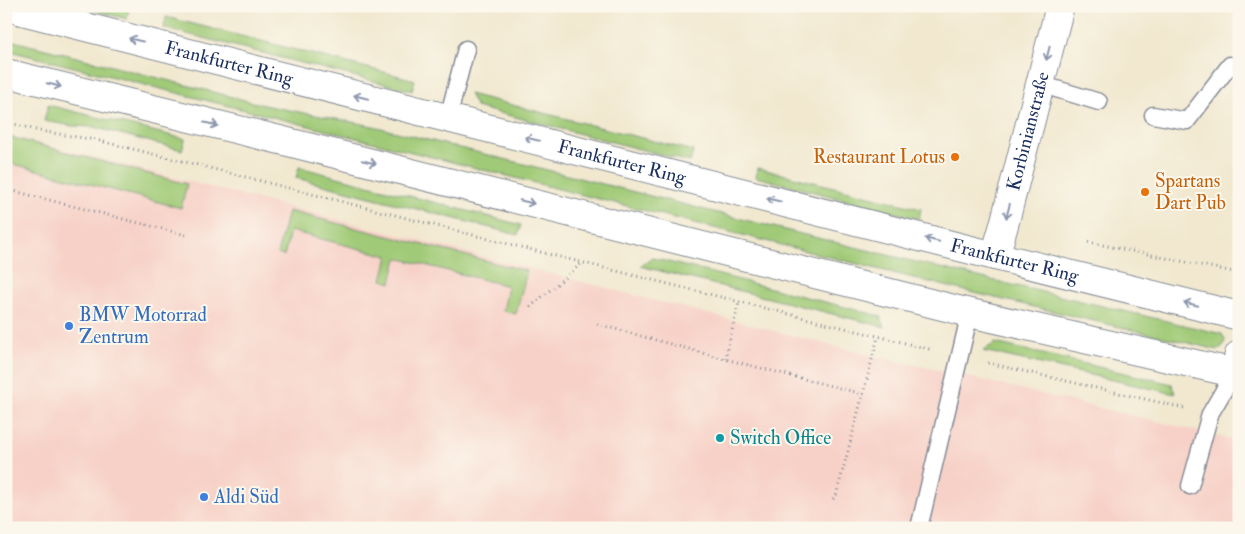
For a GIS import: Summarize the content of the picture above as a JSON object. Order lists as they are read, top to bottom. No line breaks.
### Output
{"streets":{"main road":["Frankfurter Ring","Korbinianstraße"]},"crossings":[["Frankfurter Ring","Korbinianstraße"]],"one_way":["Korbinianstraße"],"places":["Restaurant Lotus","Spartans Dart Pub","BMW Motorrad Zentrum","Switch Office","Aldi Süd"]}
